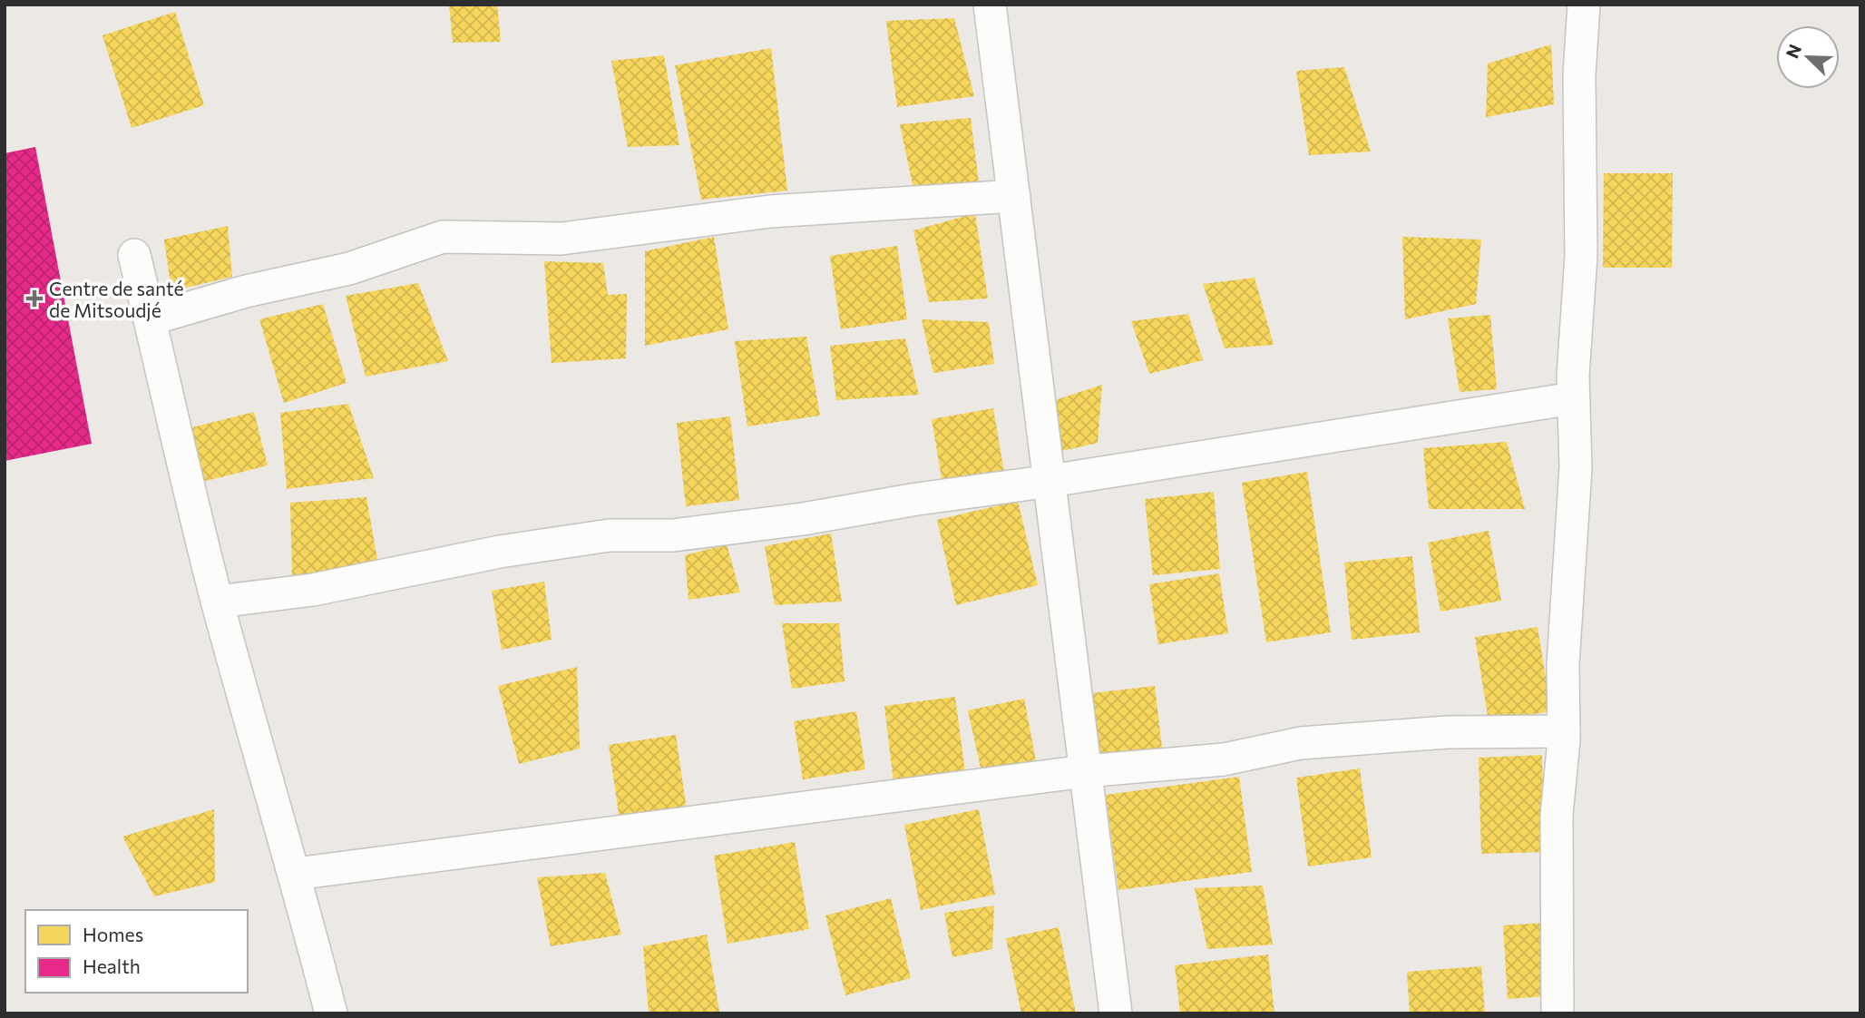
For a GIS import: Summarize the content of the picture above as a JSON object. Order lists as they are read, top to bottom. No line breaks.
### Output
{"places":{"health":["Centre de santé de Mitsoudjé"]},"legend":["Homes","Health"],"north":"top left"}
